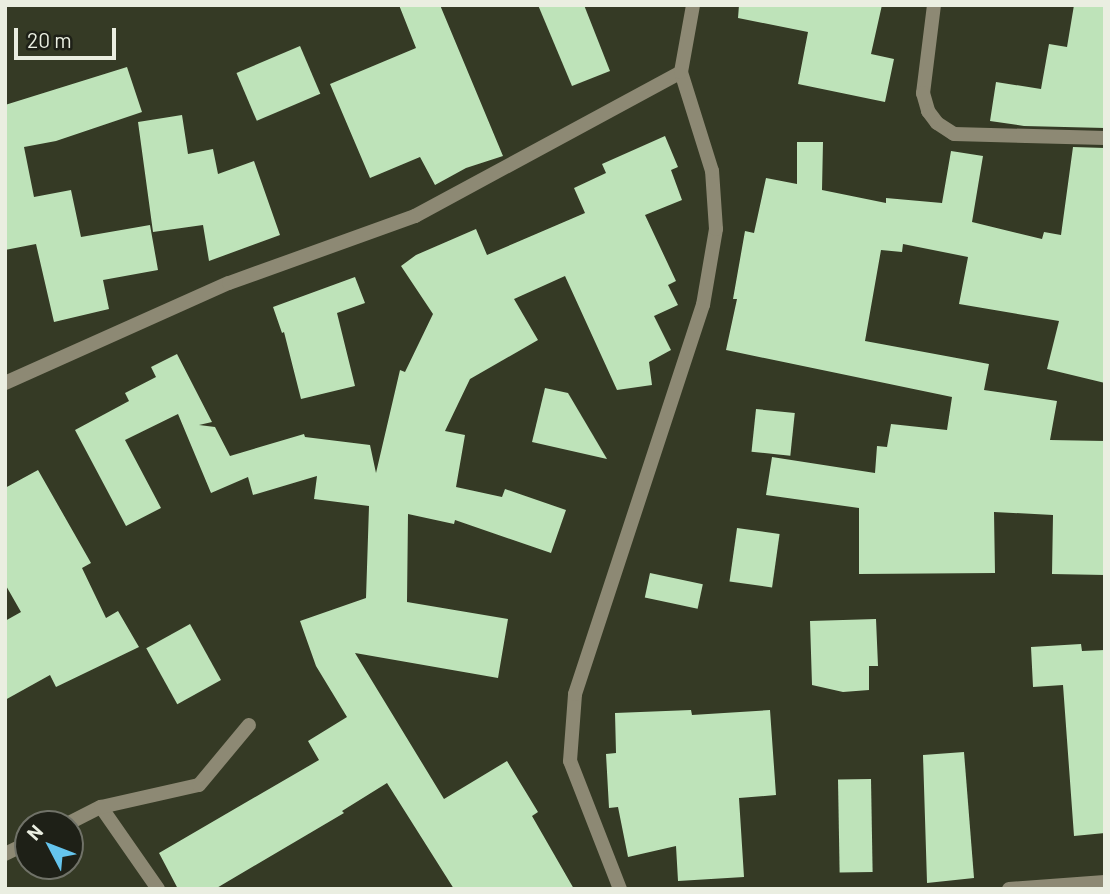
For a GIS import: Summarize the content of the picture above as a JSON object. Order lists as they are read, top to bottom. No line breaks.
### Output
{"scale_bar":"20 m","north":"top left"}
